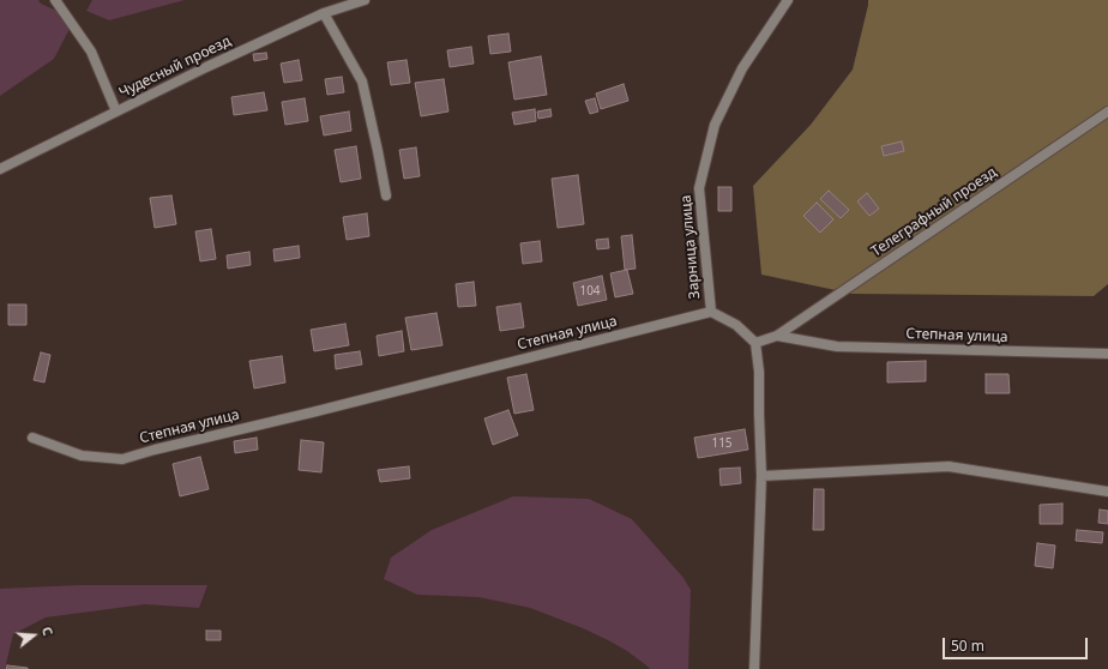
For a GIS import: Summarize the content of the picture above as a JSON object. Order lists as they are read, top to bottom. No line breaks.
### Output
{"streets":{"street":["Чудесный проезд","Телеграфный проезд","Зарница улица","Степная улица"]},"crossings":[["Телеграфный проезд","Степная улица"],["Зарница улица","Степная улица"]],"house_numbers":["104","115"],"scale_bar":"50 m","north":"right"}
